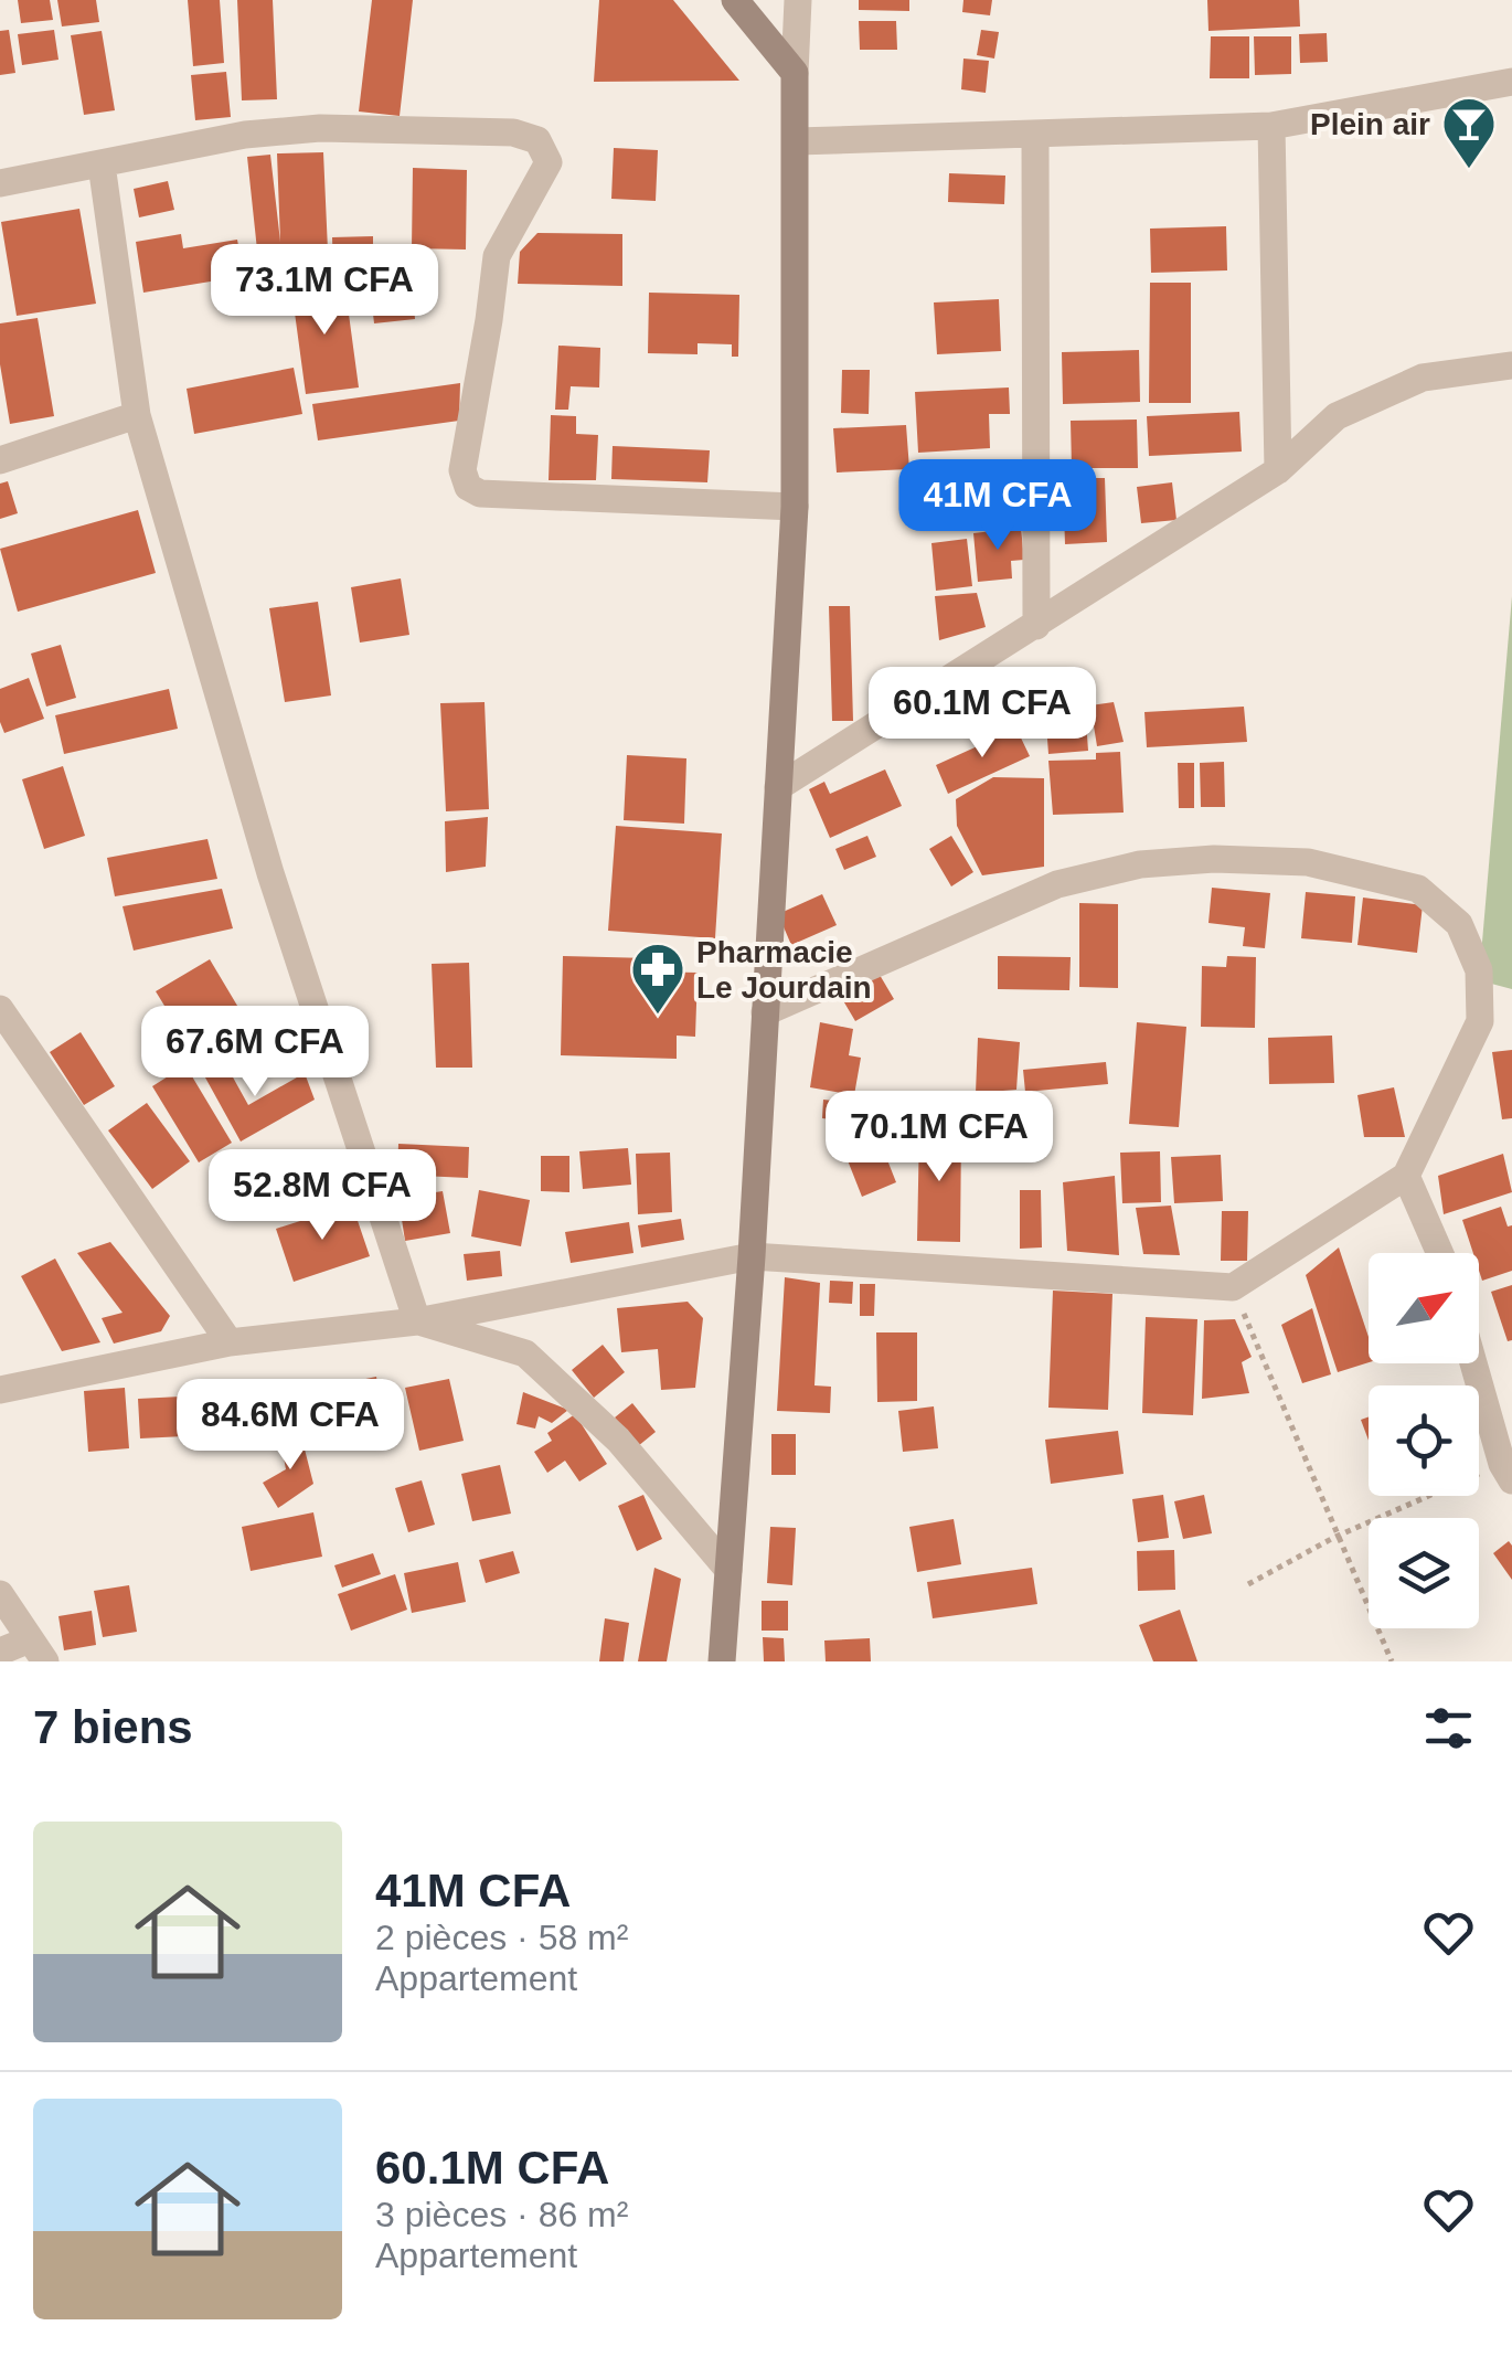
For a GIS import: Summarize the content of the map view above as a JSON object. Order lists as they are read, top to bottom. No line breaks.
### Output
{"places":{"bar":["Plein air"],"pharmacy":["Pharmacie Le Jourdain"]},"north":"top right","page":{"price":["73.1M CFA","41M CFA","60.1M CFA","67.6M CFA","70.1M CFA","52.8M CFA","84.6M CFA"],"heading":"7 biens","list":[{"name":"41M CFA","note":"2 pièces · 58 m² · Appartement"},{"name":"60.1M CFA","note":"3 pièces · 86 m² · Appartement"}]}}
